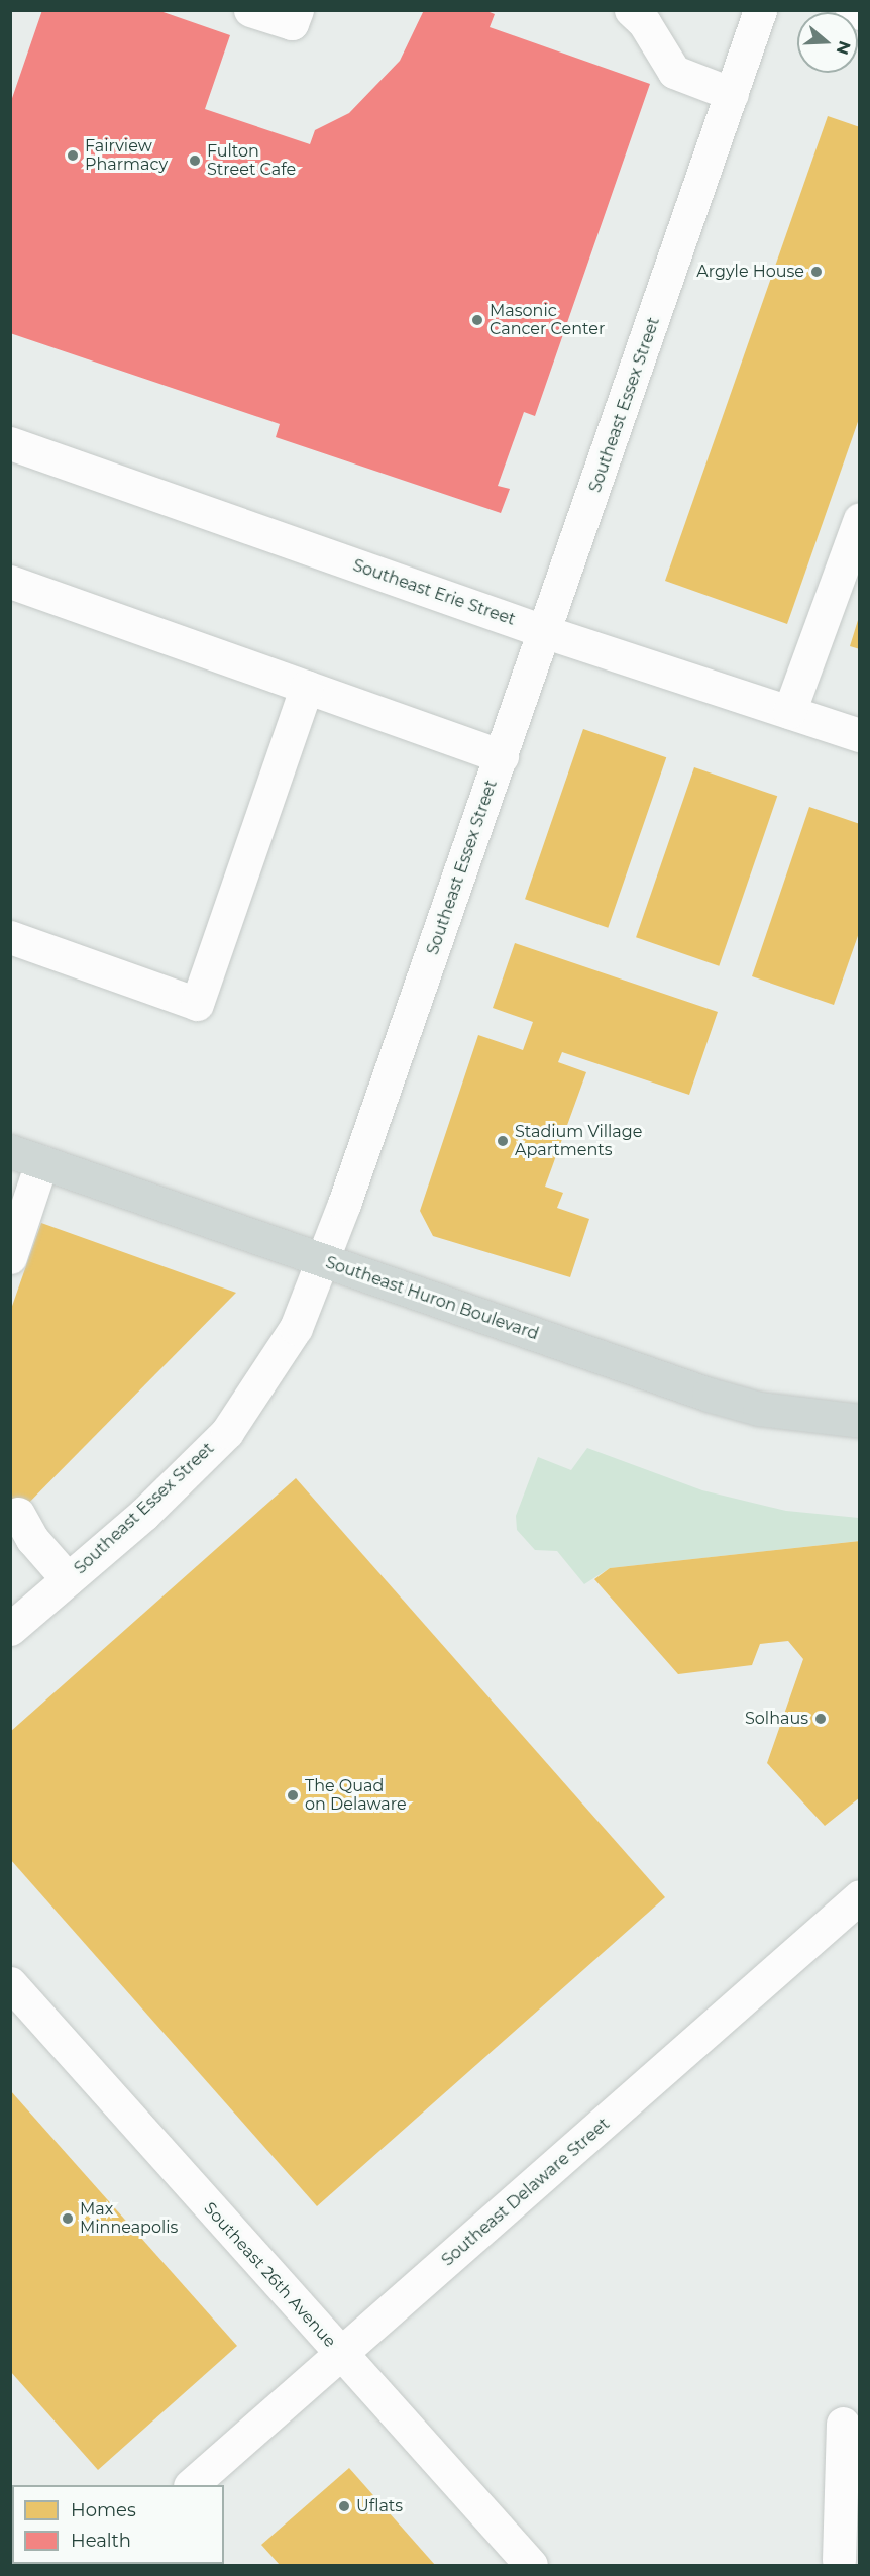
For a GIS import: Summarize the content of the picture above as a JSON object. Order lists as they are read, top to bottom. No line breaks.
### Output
{"streets":{"main road":["Southeast Huron Boulevard"],"street":["Southeast Essex Street","Southeast Erie Street","Southeast Delaware Street","Southeast 26th Avenue"]},"crossings":[["Southeast Essex Street","Southeast Erie Street"],["Southeast Essex Street","Southeast Huron Boulevard"],["Southeast Delaware Street","Southeast 26th Avenue"]],"places":["Fairview Pharmacy","Fulton Street Cafe","Argyle House","Masonic Cancer Center","Stadium Village Apartments","Solhaus","The Quad on Delaware","Max Minneapolis","Uflats"],"legend":["Homes","Health"],"north":"right"}
